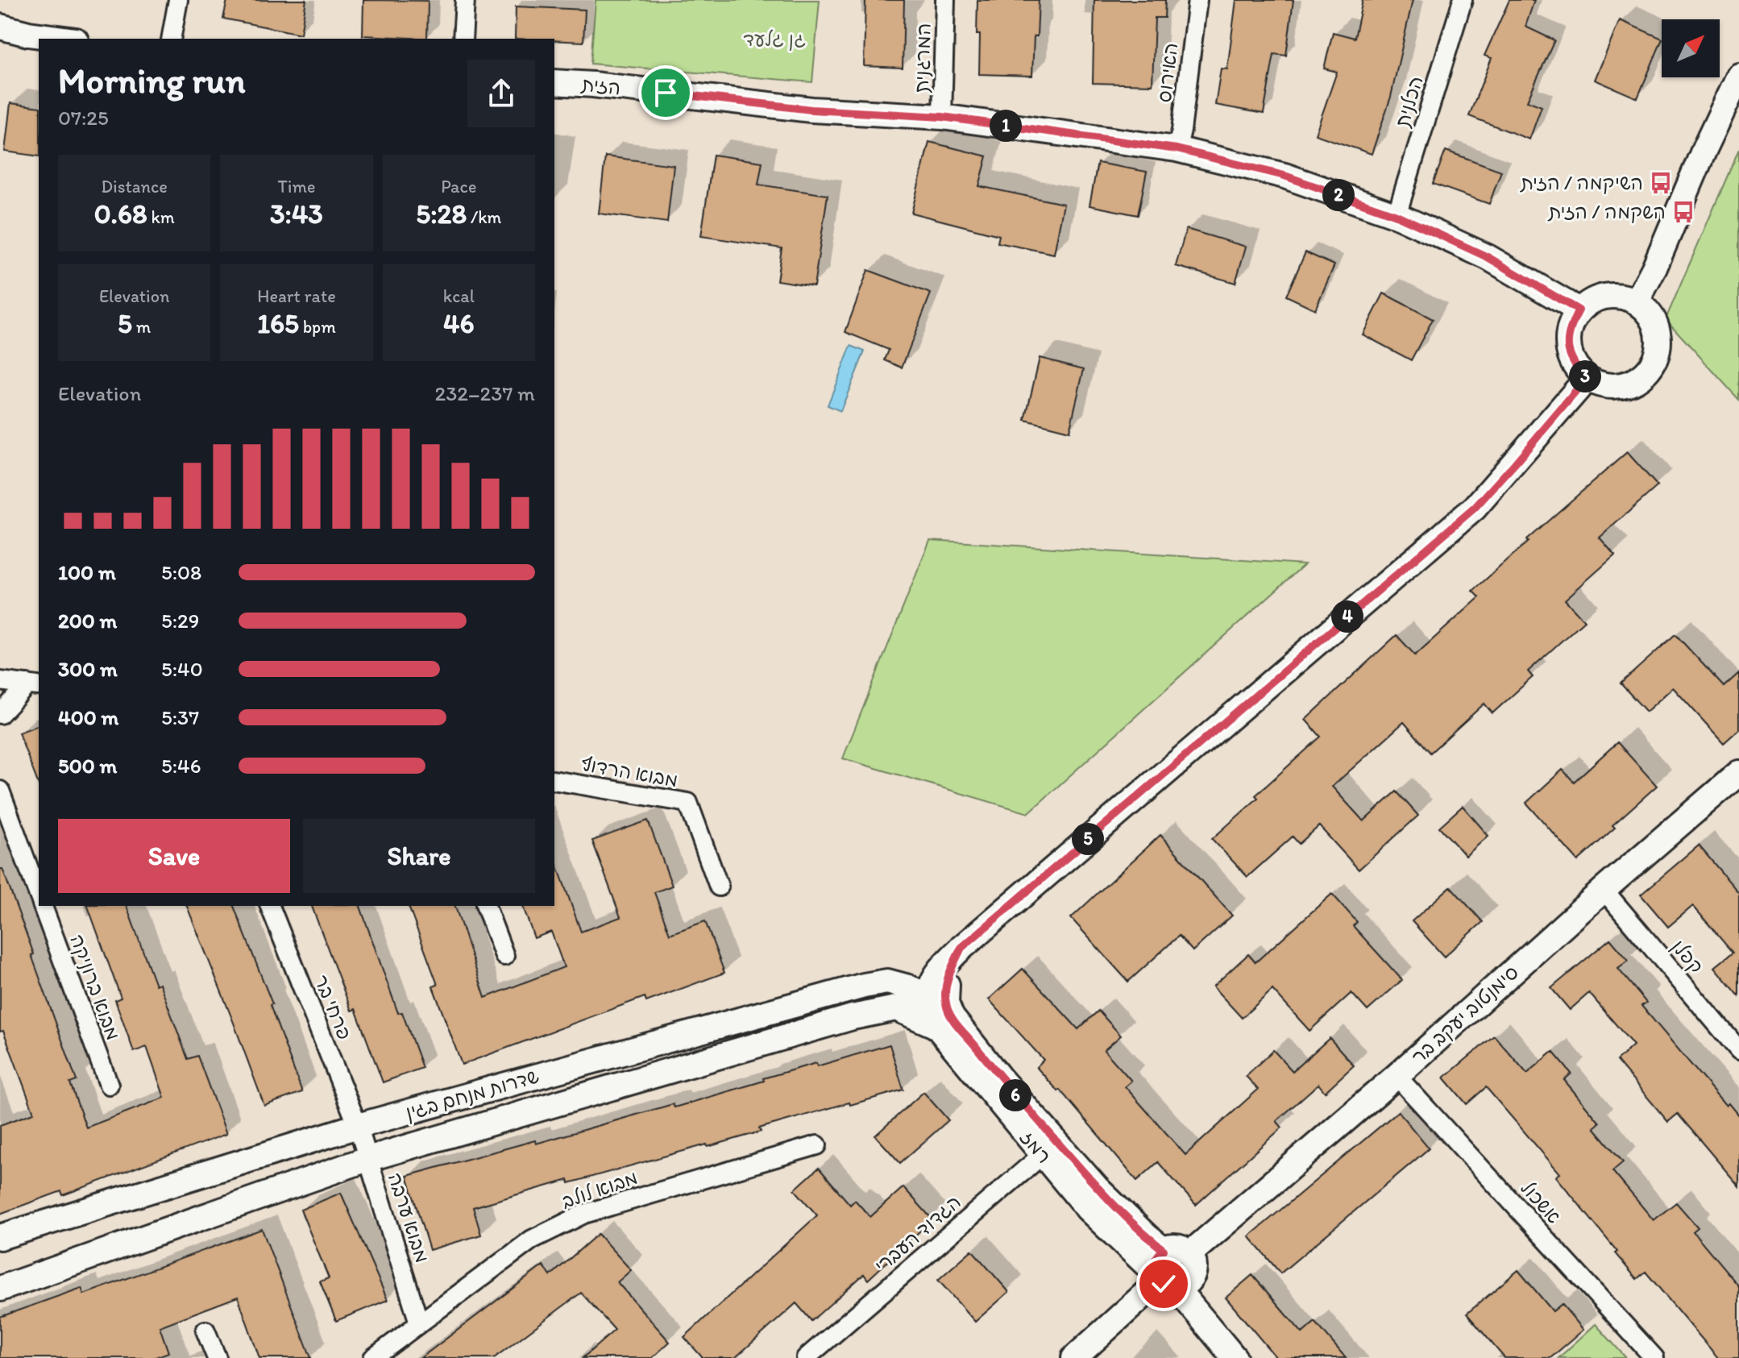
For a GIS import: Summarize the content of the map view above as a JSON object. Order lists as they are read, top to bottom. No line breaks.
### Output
{"streets":{"street":["המרגנית","האירוס","הזית","הכלנית","מבוא הרדוף","קפלן","מבוא ברוניקה","פרחי בר","סימנטוב יעקב בר","שדרות מנחם בגין","רמז","מבוא לולב","אשכול","מבוא ערבה","הגדוד העברי"]},"crossings":[["המרגנית","הזית"],["האירוס","הזית"],["הזית","הכלנית"],["הזית","רמז"],["קפלן","סימנטוב יעקב בר"],["פרחי בר","שדרות מנחם בגין"],["פרחי בר","מבוא ערבה"],["סימנטוב יעקב בר","רמז"],["סימנטוב יעקב בר","אשכול"],["שדרות מנחם בגין","רמז"],["שדרות מנחם בגין","מבוא ערבה"],["רמז","הגדוד העברי"],["מבוא לולב","מבוא ערבה"]],"parks":["גן גלעד"],"places":{"bus stop":["השיקמה / הזית","השקמה / הזית"]},"north":"top right","page":{"heading":["Morning run","07:25"],"pins":["1","2","3","4","5","6"],"stats":[["Distance","0.68 km"],["Time","3:43"],["Pace","5:28 /km"],["Elevation","5 m"],["Heart rate","165 bpm"],["kcal","46"]],"chart":["Elevation","232–237 m"],"list":[{"name":"100 m","note":"5:08"},{"name":"200 m","note":"5:29"},{"name":"300 m","note":"5:40"},{"name":"400 m","note":"5:37"},{"name":"500 m","note":"5:46"}],"buttons":["Save","Share"]}}
